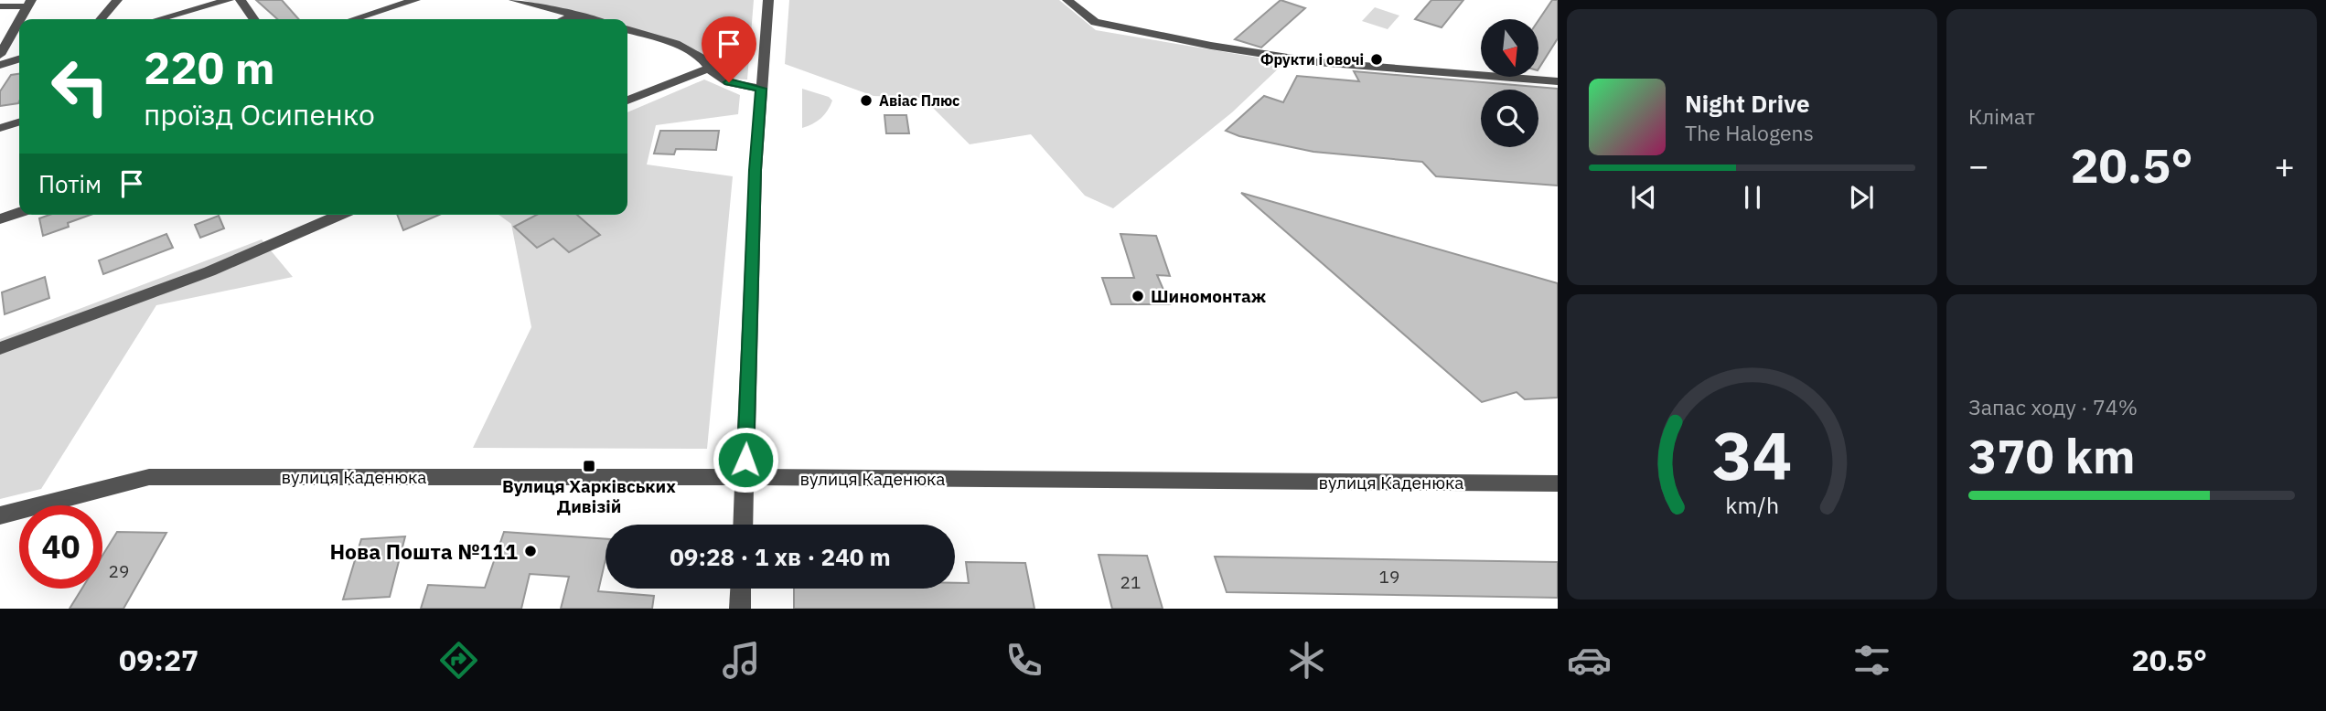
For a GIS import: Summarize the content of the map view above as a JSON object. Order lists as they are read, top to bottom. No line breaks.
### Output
{"streets":{"street":["вулиця Каденюка"]},"places":{"other":["Фрукти і овочі","Авіас Плюс","Шиномонтаж","Нова Пошта №111"],"transit":["Вулиця Харківських Дивізій"]},"house_numbers":["29","19","21"],"north":"bottom","page":{"tile":["Клімат",["Запас ходу · 74%","370 km"]],"turn":["220 m","проїзд Осипенко"],"song":["Night Drive","The Halogens"],"heat":["−","20.5°","+"],"then":"Потім","limit":"40","trip":"09:28 · 1 хв · 240 m","tabs":["09:27","20.5°"],"gauge":["34","km/h"]}}
